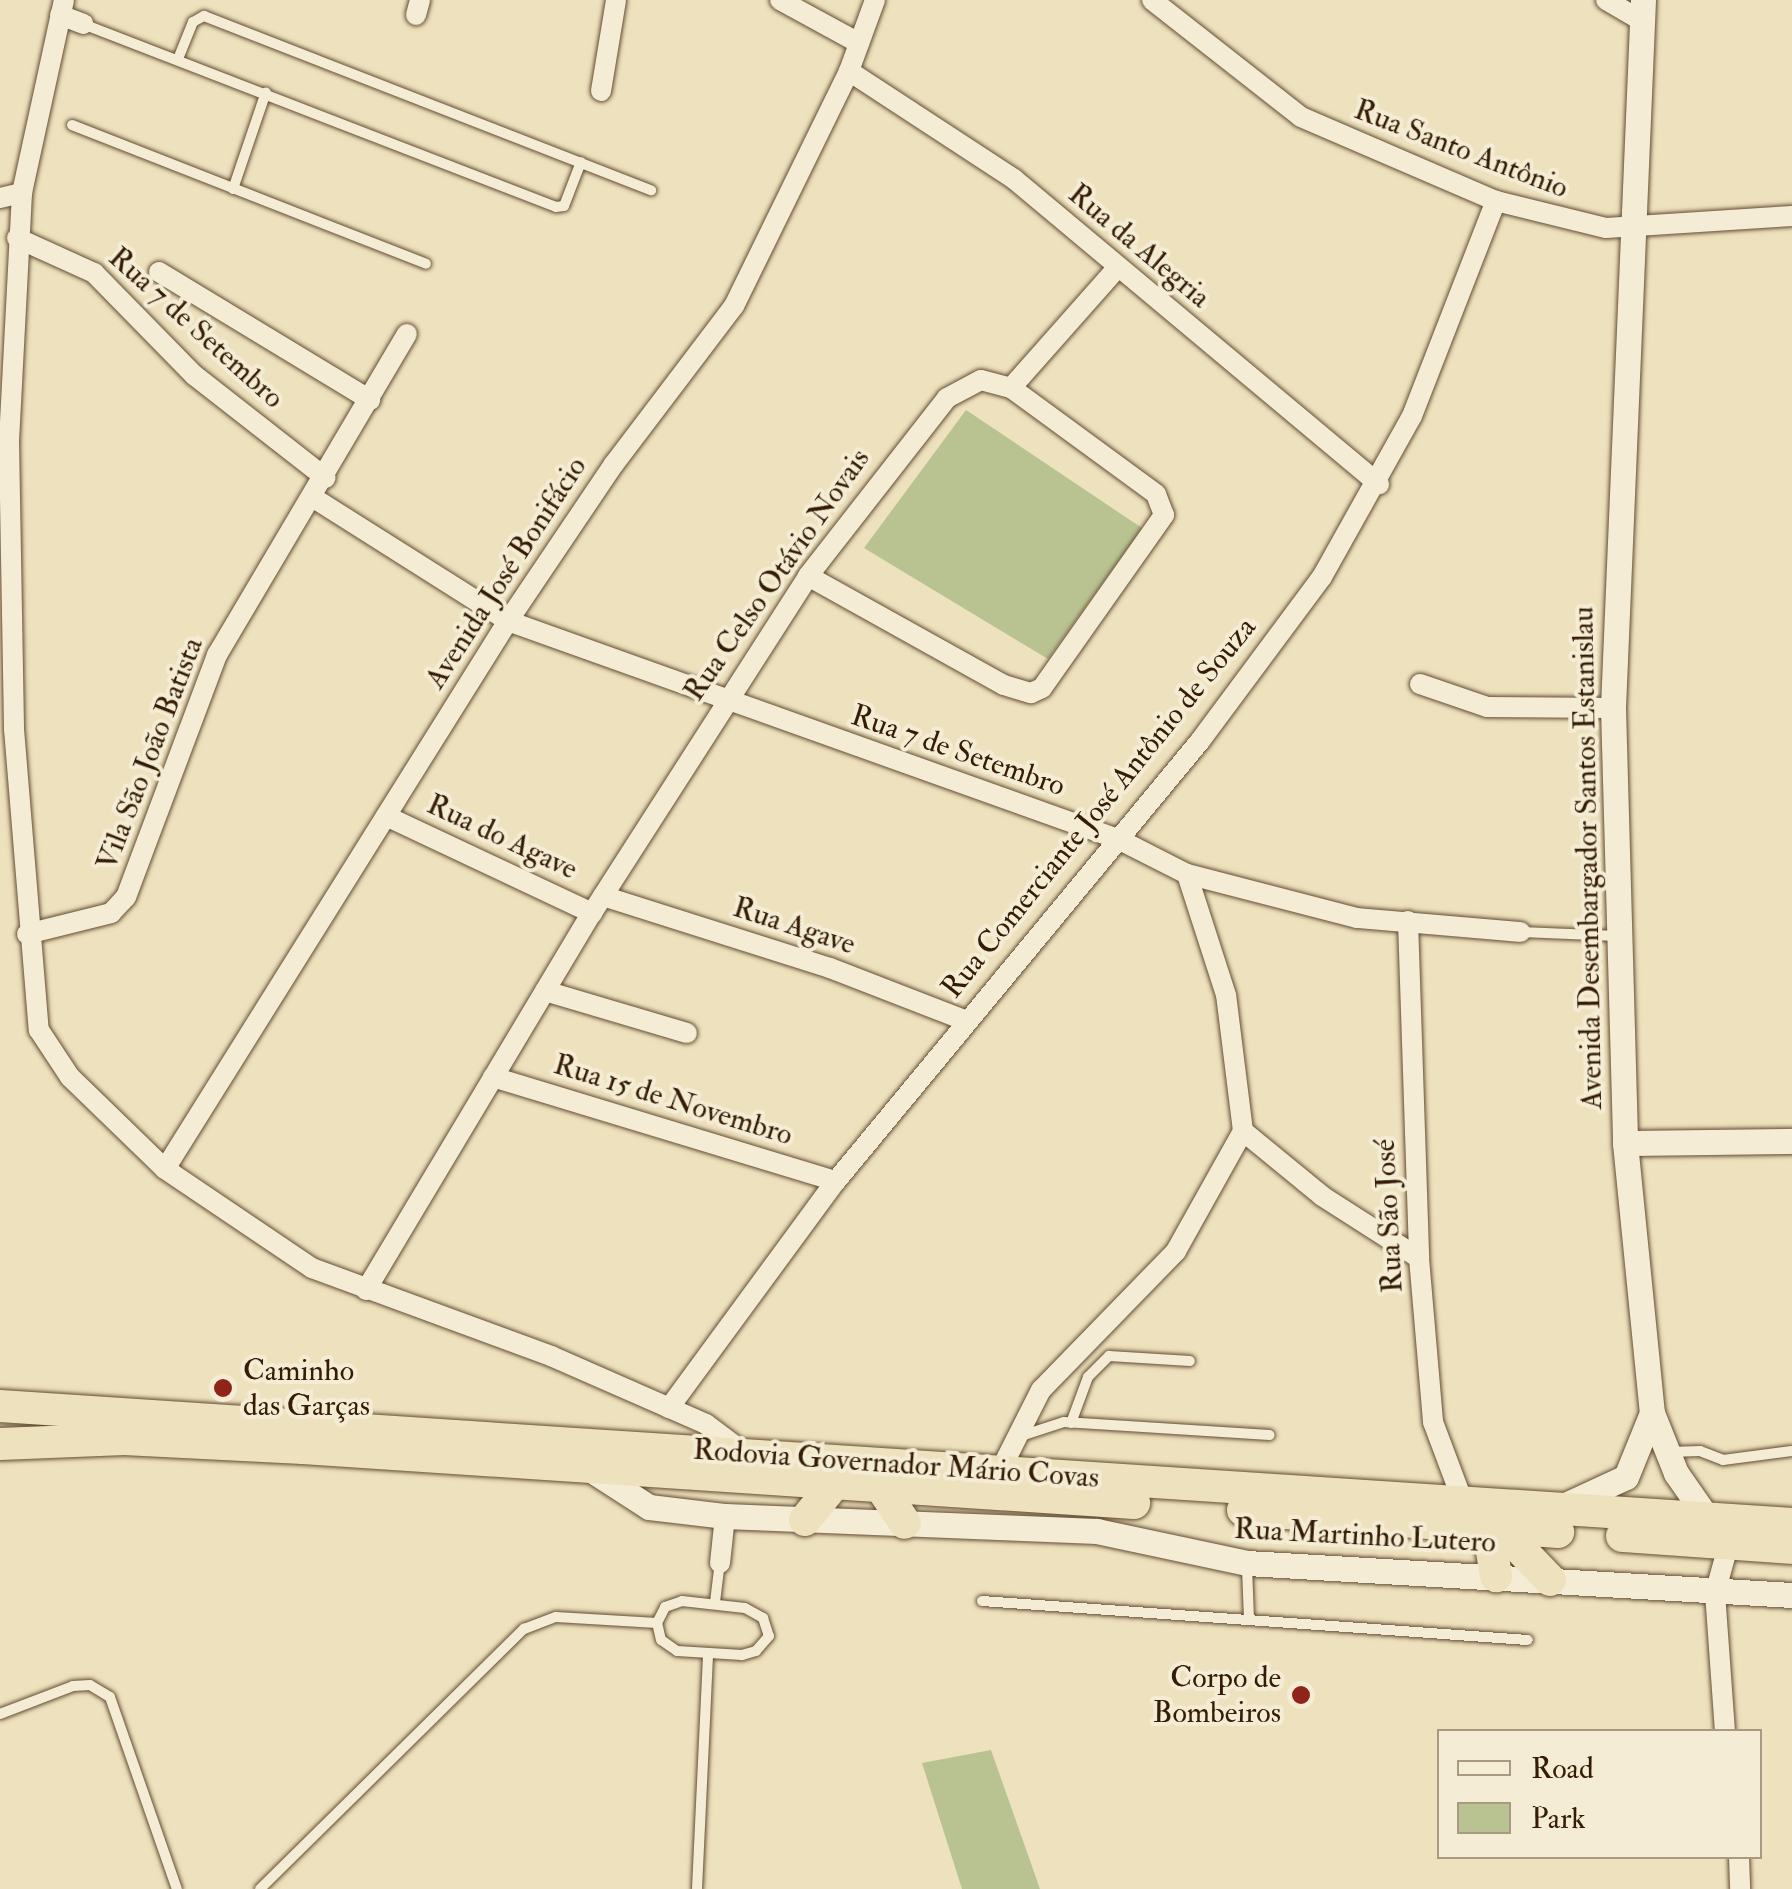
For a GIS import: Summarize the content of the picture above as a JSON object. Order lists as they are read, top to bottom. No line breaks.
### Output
{"streets":{"highway":["Rodovia Governador Mário Covas"],"street":["Rua Santo Antônio","Rua da Alegria","Rua 7 de Setembro","Avenida José Bonifácio","Rua Celso Otávio Novais","Vila São João Batista","Rua Comerciante José Antônio de Souza","Rua do Agave","Avenida Desembargador Santos Estanislau","Rua Agave","Rua 15 de Novembro","Rua São José","Rua Martinho Lutero"]},"crossings":[["Rua Santo Antônio","Rua Comerciante José Antônio de Souza"],["Rua Santo Antônio","Avenida Desembargador Santos Estanislau"],["Rua da Alegria","Avenida José Bonifácio"],["Rua da Alegria","Rua Comerciante José Antônio de Souza"],["Rua 7 de Setembro","Avenida José Bonifácio"],["Rua 7 de Setembro","Rua Celso Otávio Novais"],["Rua 7 de Setembro","Vila São João Batista"],["Rua 7 de Setembro","Rua Comerciante José Antônio de Souza"],["Rua 7 de Setembro","Avenida Desembargador Santos Estanislau"],["Rua 7 de Setembro","Rua São José"],["Avenida José Bonifácio","Rua do Agave"],["Rua Celso Otávio Novais","Rua do Agave"],["Rua Celso Otávio Novais","Rua Agave"],["Rua Celso Otávio Novais","Rua 15 de Novembro"],["Rua Comerciante José Antônio de Souza","Rua Agave"],["Rua Comerciante José Antônio de Souza","Rua 15 de Novembro"],["Rua do Agave","Rua Agave"],["Avenida Desembargador Santos Estanislau","Rodovia Governador Mário Covas"],["Rua São José","Rodovia Governador Mário Covas"],["Rodovia Governador Mário Covas","Rua Martinho Lutero"]],"places":["Caminho das Garças","Corpo de Bombeiros"],"legend":["Road","Park"]}
